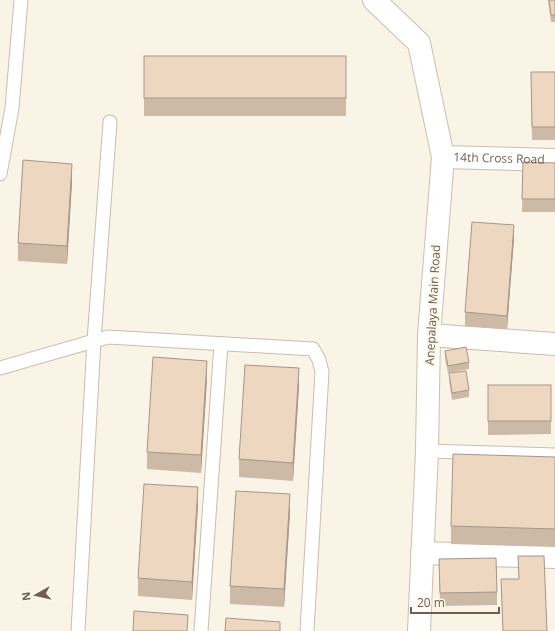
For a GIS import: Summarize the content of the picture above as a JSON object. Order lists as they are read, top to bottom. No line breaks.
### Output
{"streets":{"street":["14th Cross Road","Anepalaya Main Road"]},"crossings":[["14th Cross Road","Anepalaya Main Road"]],"scale_bar":"20 m","north":"left"}
